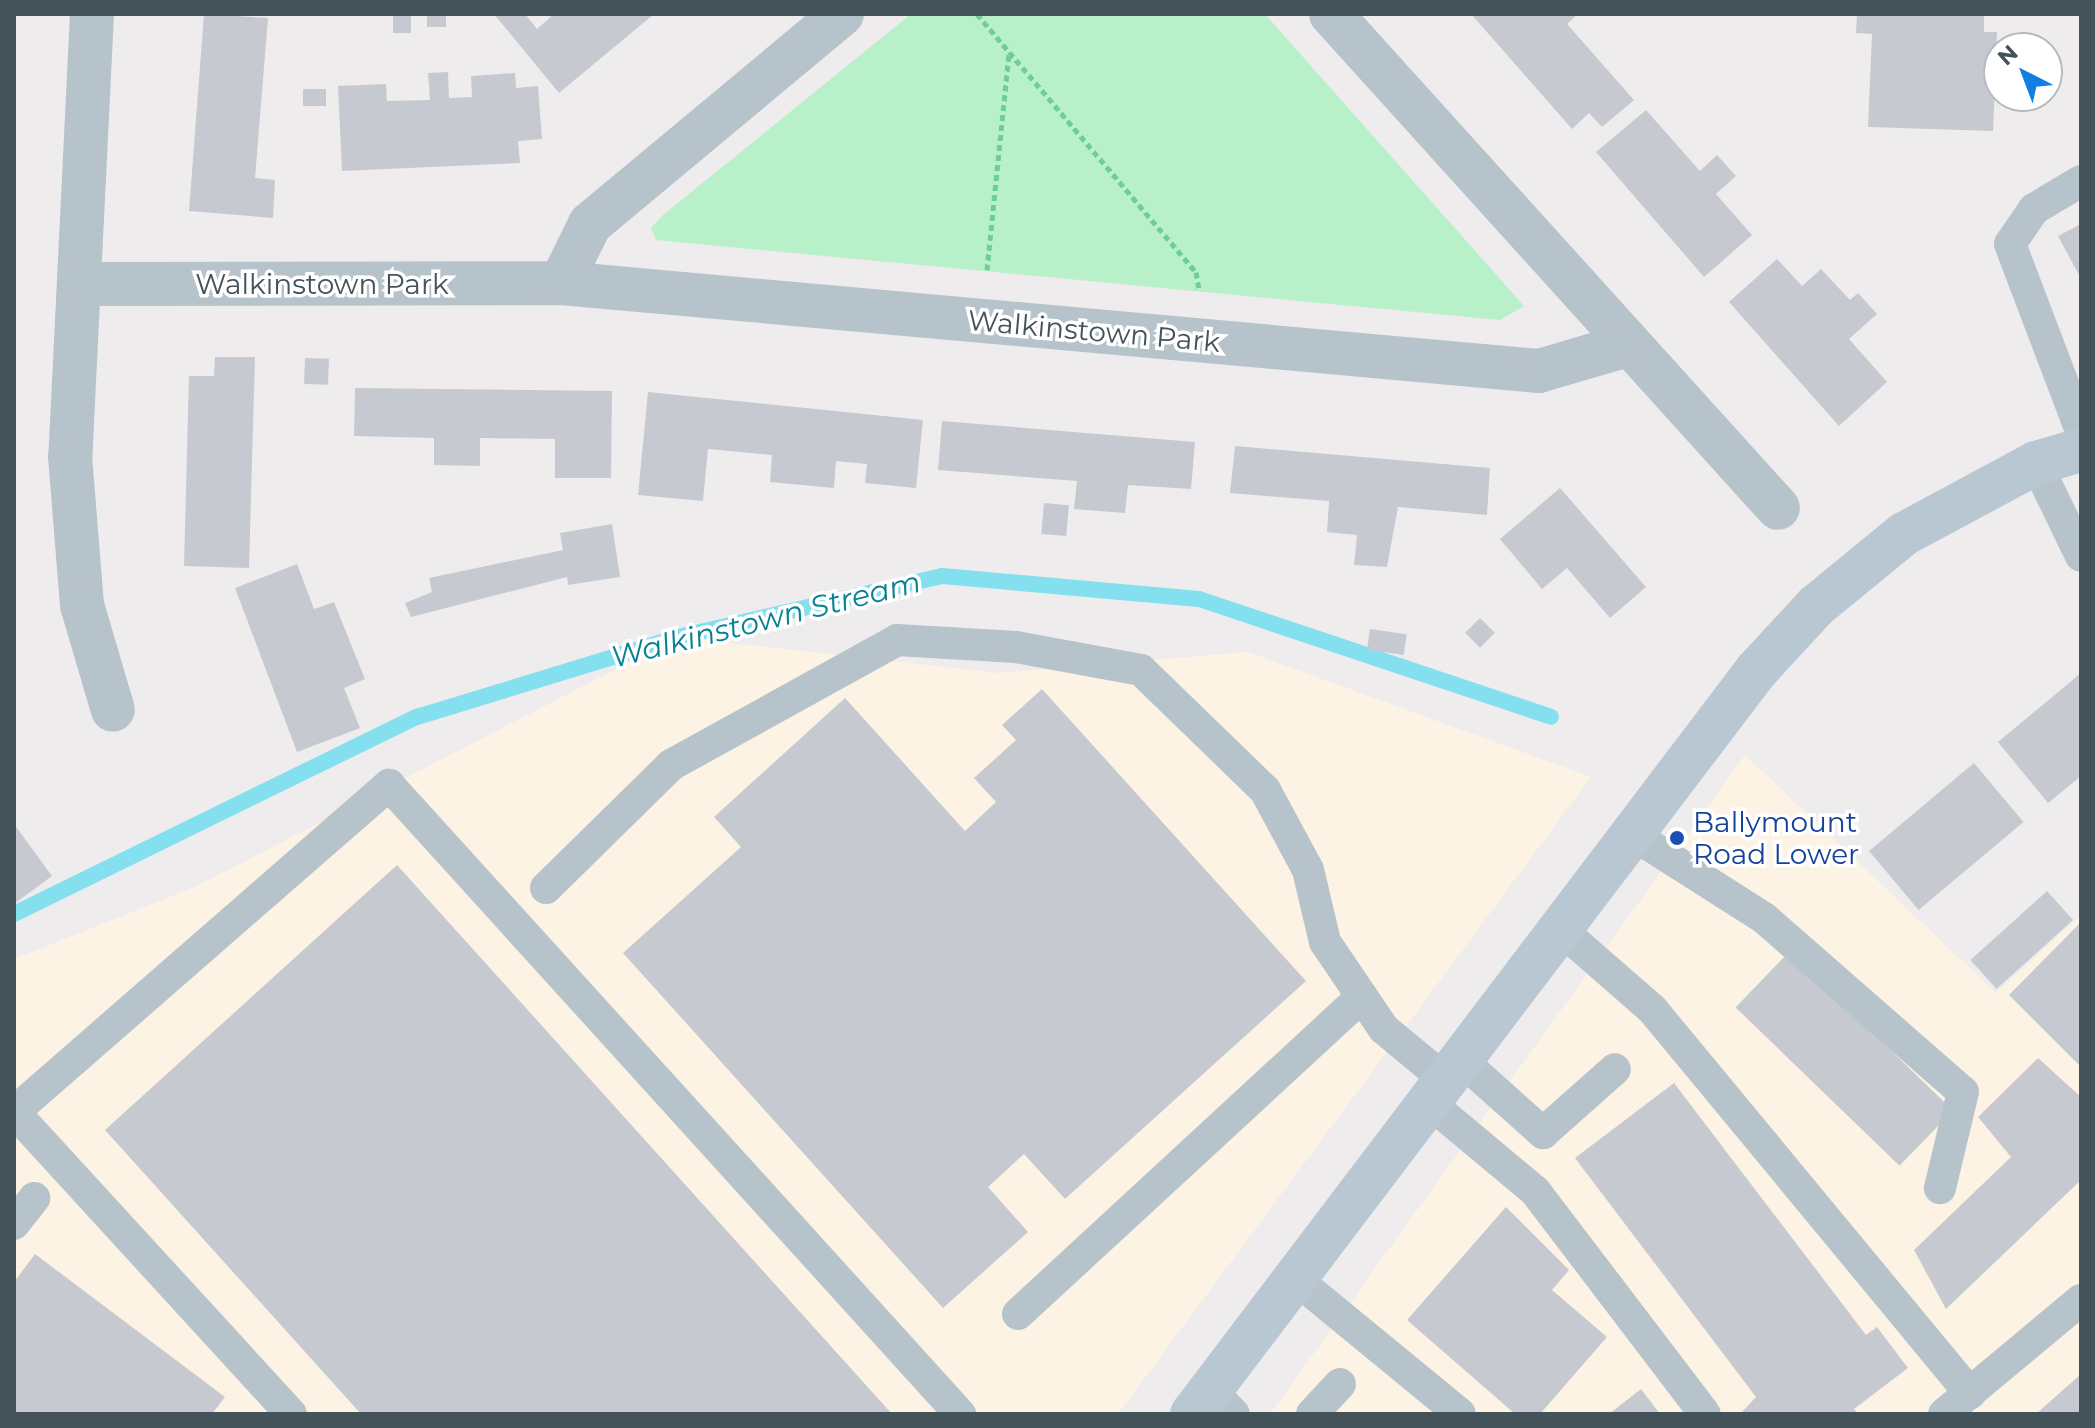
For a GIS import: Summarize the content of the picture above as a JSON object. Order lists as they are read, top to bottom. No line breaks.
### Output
{"streets":{"street":["Walkinstown Park"]},"water":["Walkinstown Stream"],"places":["Ballymount Road Lower"],"north":"top left"}
